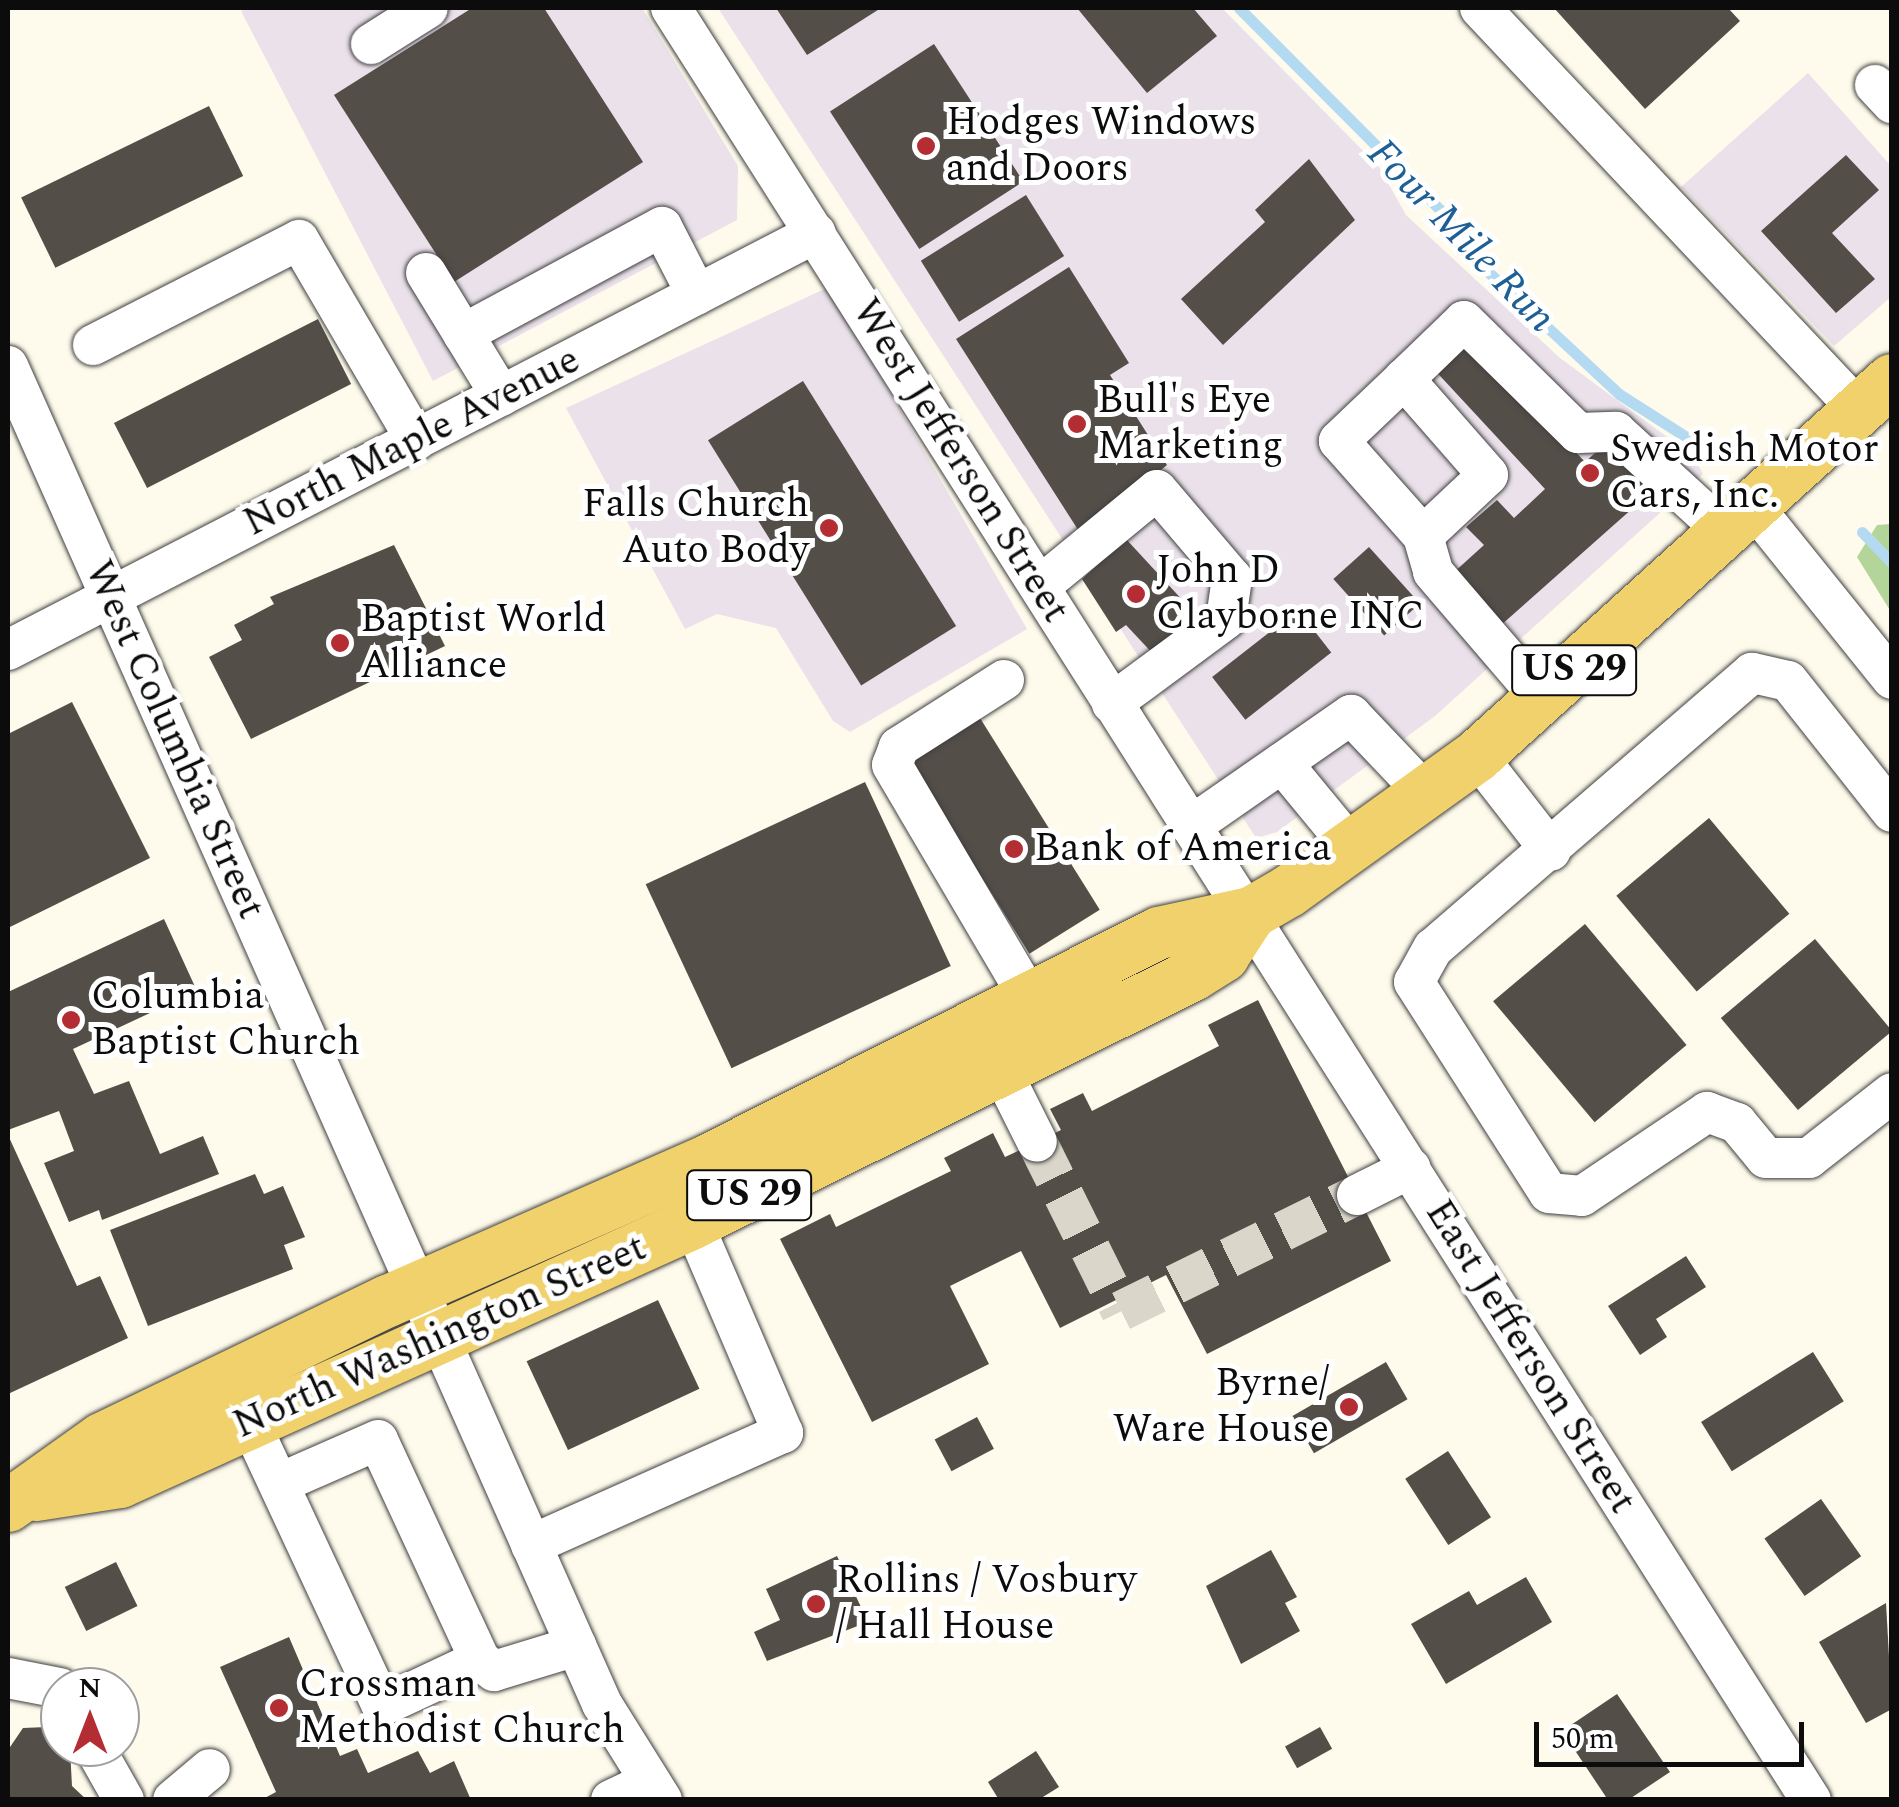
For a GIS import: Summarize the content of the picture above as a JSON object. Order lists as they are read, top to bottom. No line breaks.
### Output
{"streets":{"main road":["US 29","North Washington Street"],"street":["North Maple Avenue","West Jefferson Street","West Columbia Street","East Jefferson Street"]},"crossings":[["North Maple Avenue","West Jefferson Street"],["North Maple Avenue","West Columbia Street"],["West Jefferson Street","North Washington Street"],["West Jefferson Street","East Jefferson Street"],["West Columbia Street","North Washington Street"],["North Washington Street","East Jefferson Street"]],"water":["Four Mile Run"],"places":["Hodges Windows and Doors","Bull's Eye Marketing","Swedish Motor Cars, Inc.","Falls Church Auto Body","John D Clayborne INC","Baptist World Alliance","Bank of America","Columbia Baptist Church","Byrne/ Ware House","Rollins / Vosbury / Hall House","Crossman Methodist Church"],"scale_bar":"50 m","north":"top"}
